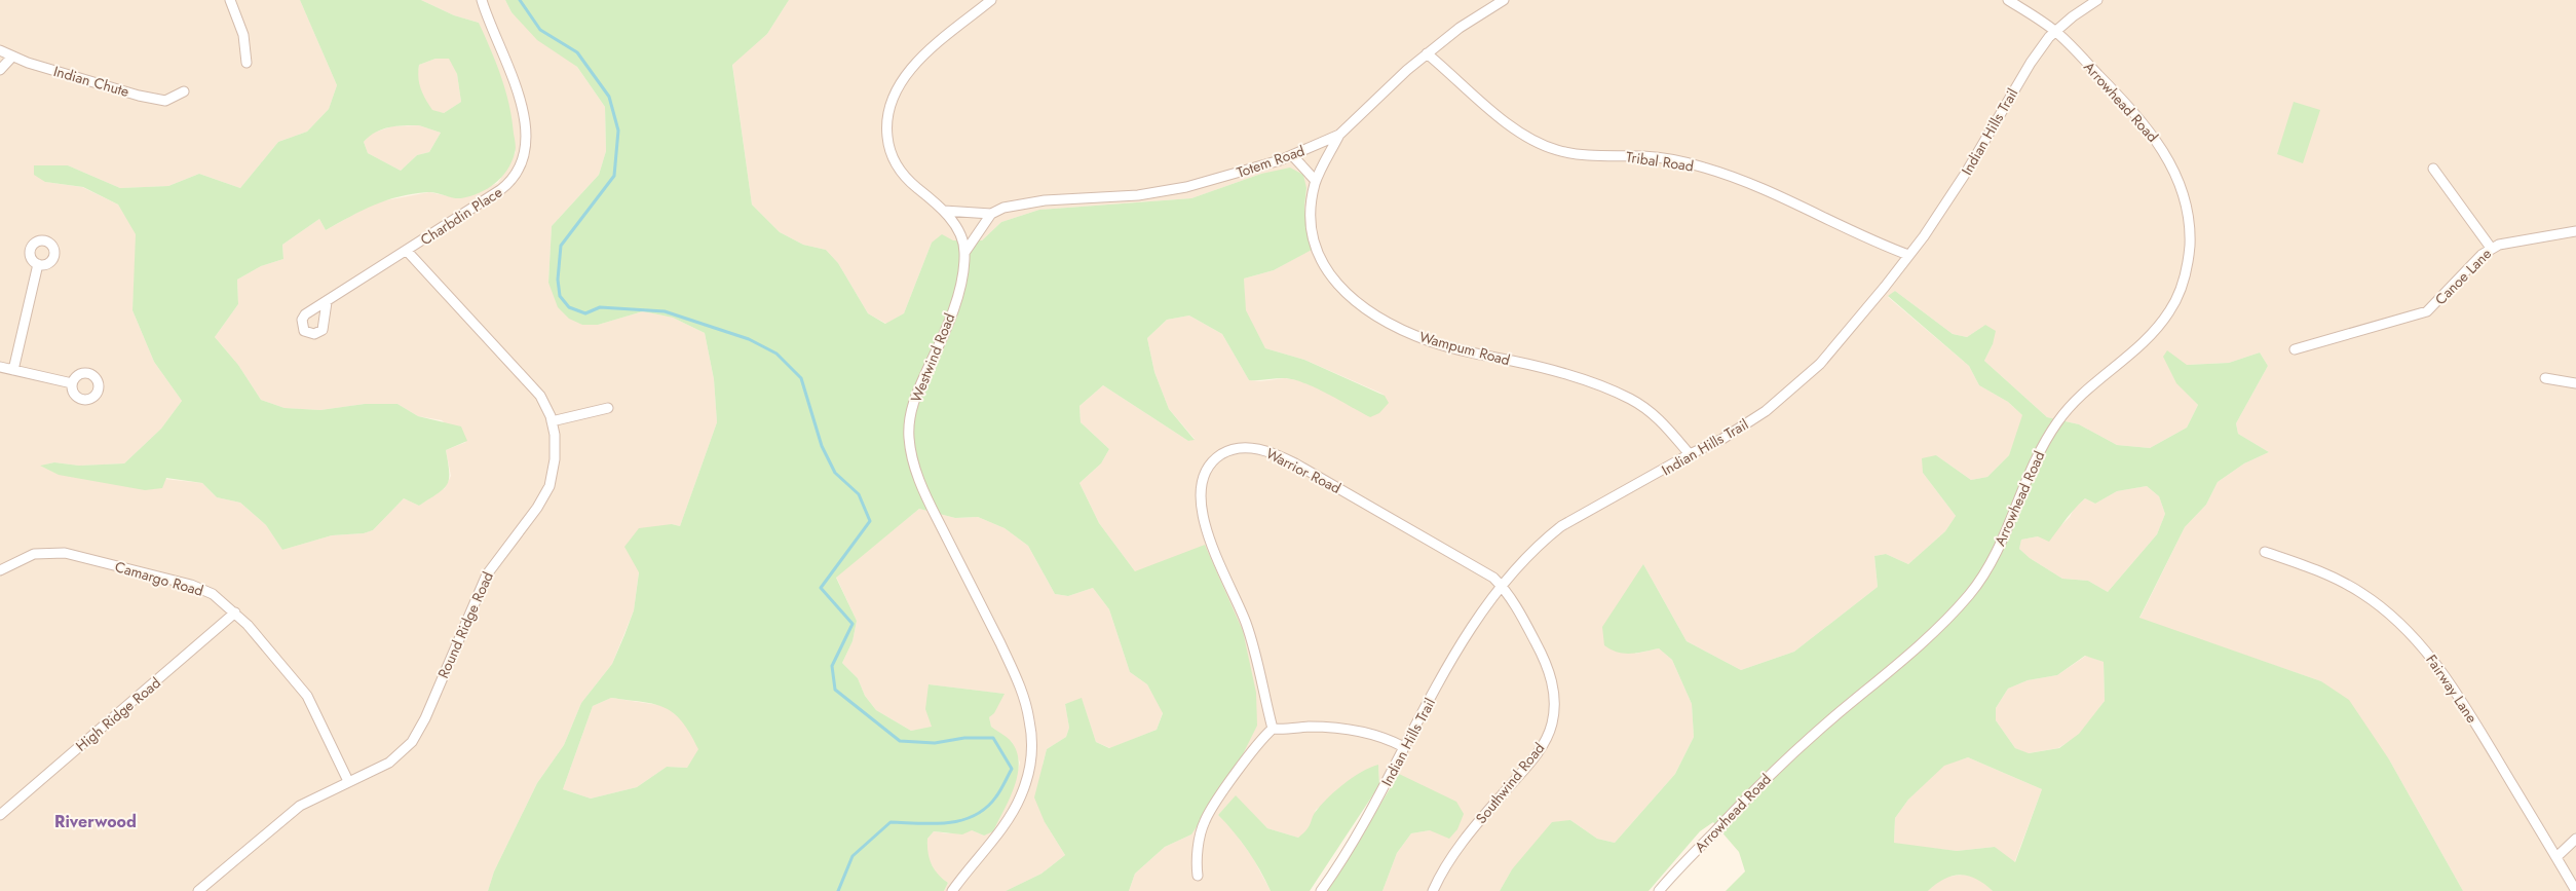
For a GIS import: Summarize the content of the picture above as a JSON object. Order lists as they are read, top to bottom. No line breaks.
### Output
{"streets":{"street":["Indian Chute","Arrowhead Road","Indian Hills Trail","Totem Road","Tribal Road","Charbdin Place","Canoe Lane","Wampum Road","Westwind Road","Warrior Road","Camargo Road","Round Ridge Road","Fairway Lane","High Ridge Road","Southwind Road"]},"crossings":[["Arrowhead Road","Indian Hills Trail"],["Indian Hills Trail","Tribal Road"],["Indian Hills Trail","Wampum Road"],["Indian Hills Trail","Warrior Road"],["Indian Hills Trail","Southwind Road"],["Totem Road","Tribal Road"],["Totem Road","Wampum Road"],["Charbdin Place","Round Ridge Road"],["Warrior Road","Southwind Road"],["Camargo Road","Round Ridge Road"],["Camargo Road","High Ridge Road"]],"districts":["Riverwood"]}
